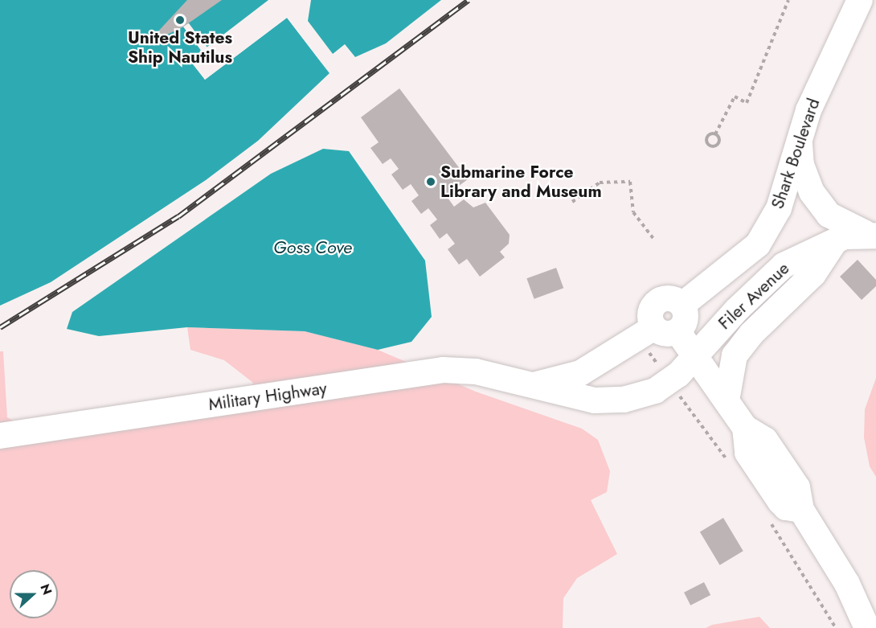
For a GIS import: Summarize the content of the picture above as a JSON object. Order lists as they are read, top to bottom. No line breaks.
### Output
{"streets":{"street":["Shark Boulevard","Filer Avenue","Military Highway"]},"crossings":[["Shark Boulevard","Military Highway"],["Filer Avenue","Military Highway"]],"water":["Goss Cove"],"places":["United States Ship Nautilus","Submarine Force Library and Museum"],"north":"right"}
